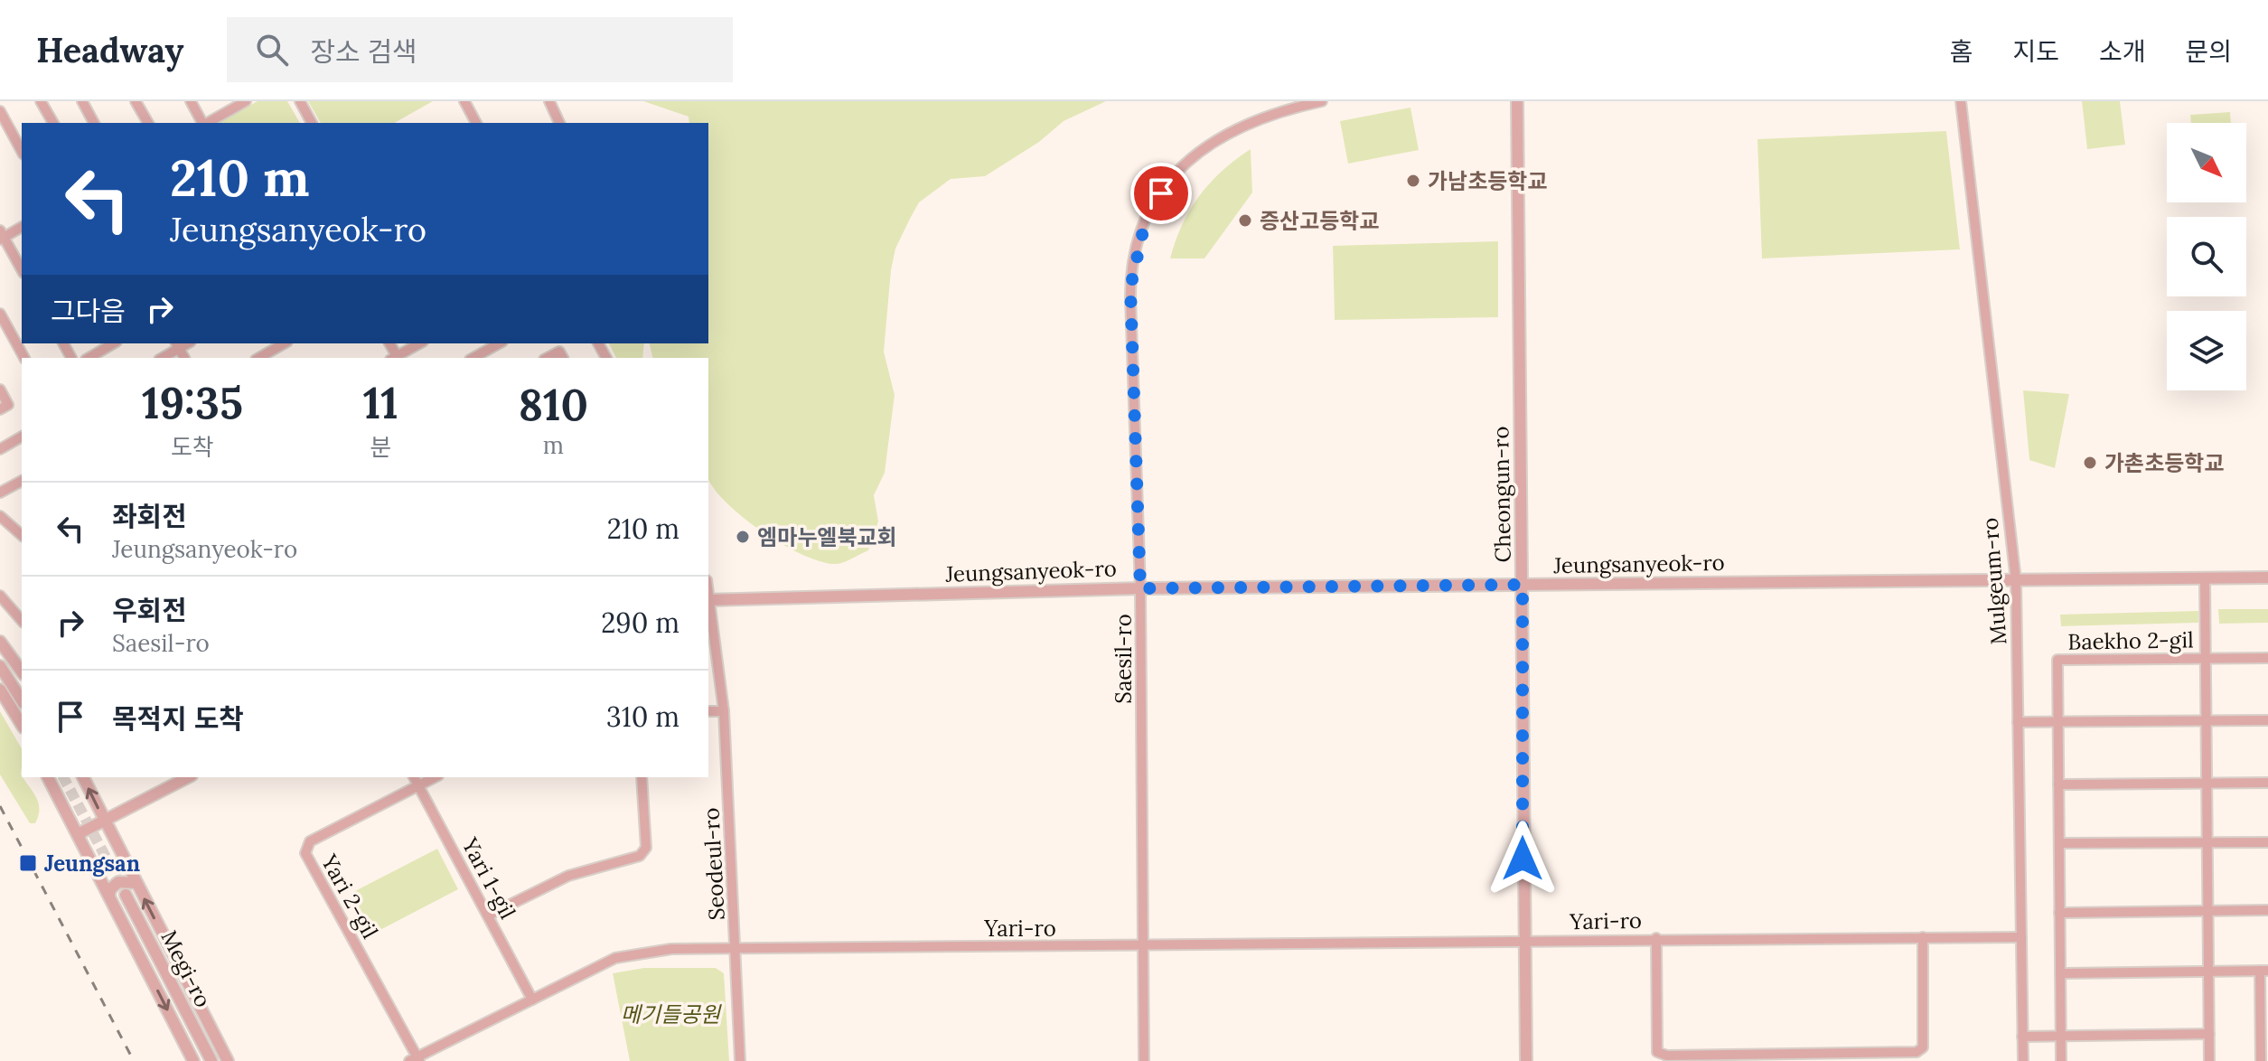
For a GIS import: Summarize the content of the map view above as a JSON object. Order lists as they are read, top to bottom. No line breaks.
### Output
{"streets":{"street":["Cheongun-ro","Jeungsanyeok-ro","Mulgeum-ro","Baekho 2-gil","Saesil-ro","Seodeul-ro","Yari 1-gil","Yari 2-gil","Yari-ro","Megi-ro"]},"crossings":[["Cheongun-ro","Jeungsanyeok-ro"],["Cheongun-ro","Yari-ro"],["Jeungsanyeok-ro","Mulgeum-ro"],["Jeungsanyeok-ro","Saesil-ro"],["Jeungsanyeok-ro","Seodeul-ro"],["Mulgeum-ro","Yari-ro"],["Saesil-ro","Yari-ro"],["Seodeul-ro","Yari-ro"],["Yari 1-gil","Yari 2-gil"],["Yari 1-gil","Yari-ro"],["Yari 2-gil","Yari-ro"]],"parks":["메기들공원"],"places":{"other":["가남초등학교","증산고등학교","가촌초등학교","엠마누엘북교회"],"transit":["Jeungsan"]},"north":"bottom right","page":{"header":"Headway","search":"장소 검색","nav":["홈","지도","소개","문의"],"turn":["210 m","Jeungsanyeok-ro"],"then":"그다음","eta":["19:35","도착","11","분","810","m"],"list":[{"name":"좌회전","note":"Jeungsanyeok-ro","value":"210 m"},{"name":"우회전","note":"Saesil-ro","value":"290 m"},{"name":"목적지 도착","value":"310 m"}]}}
